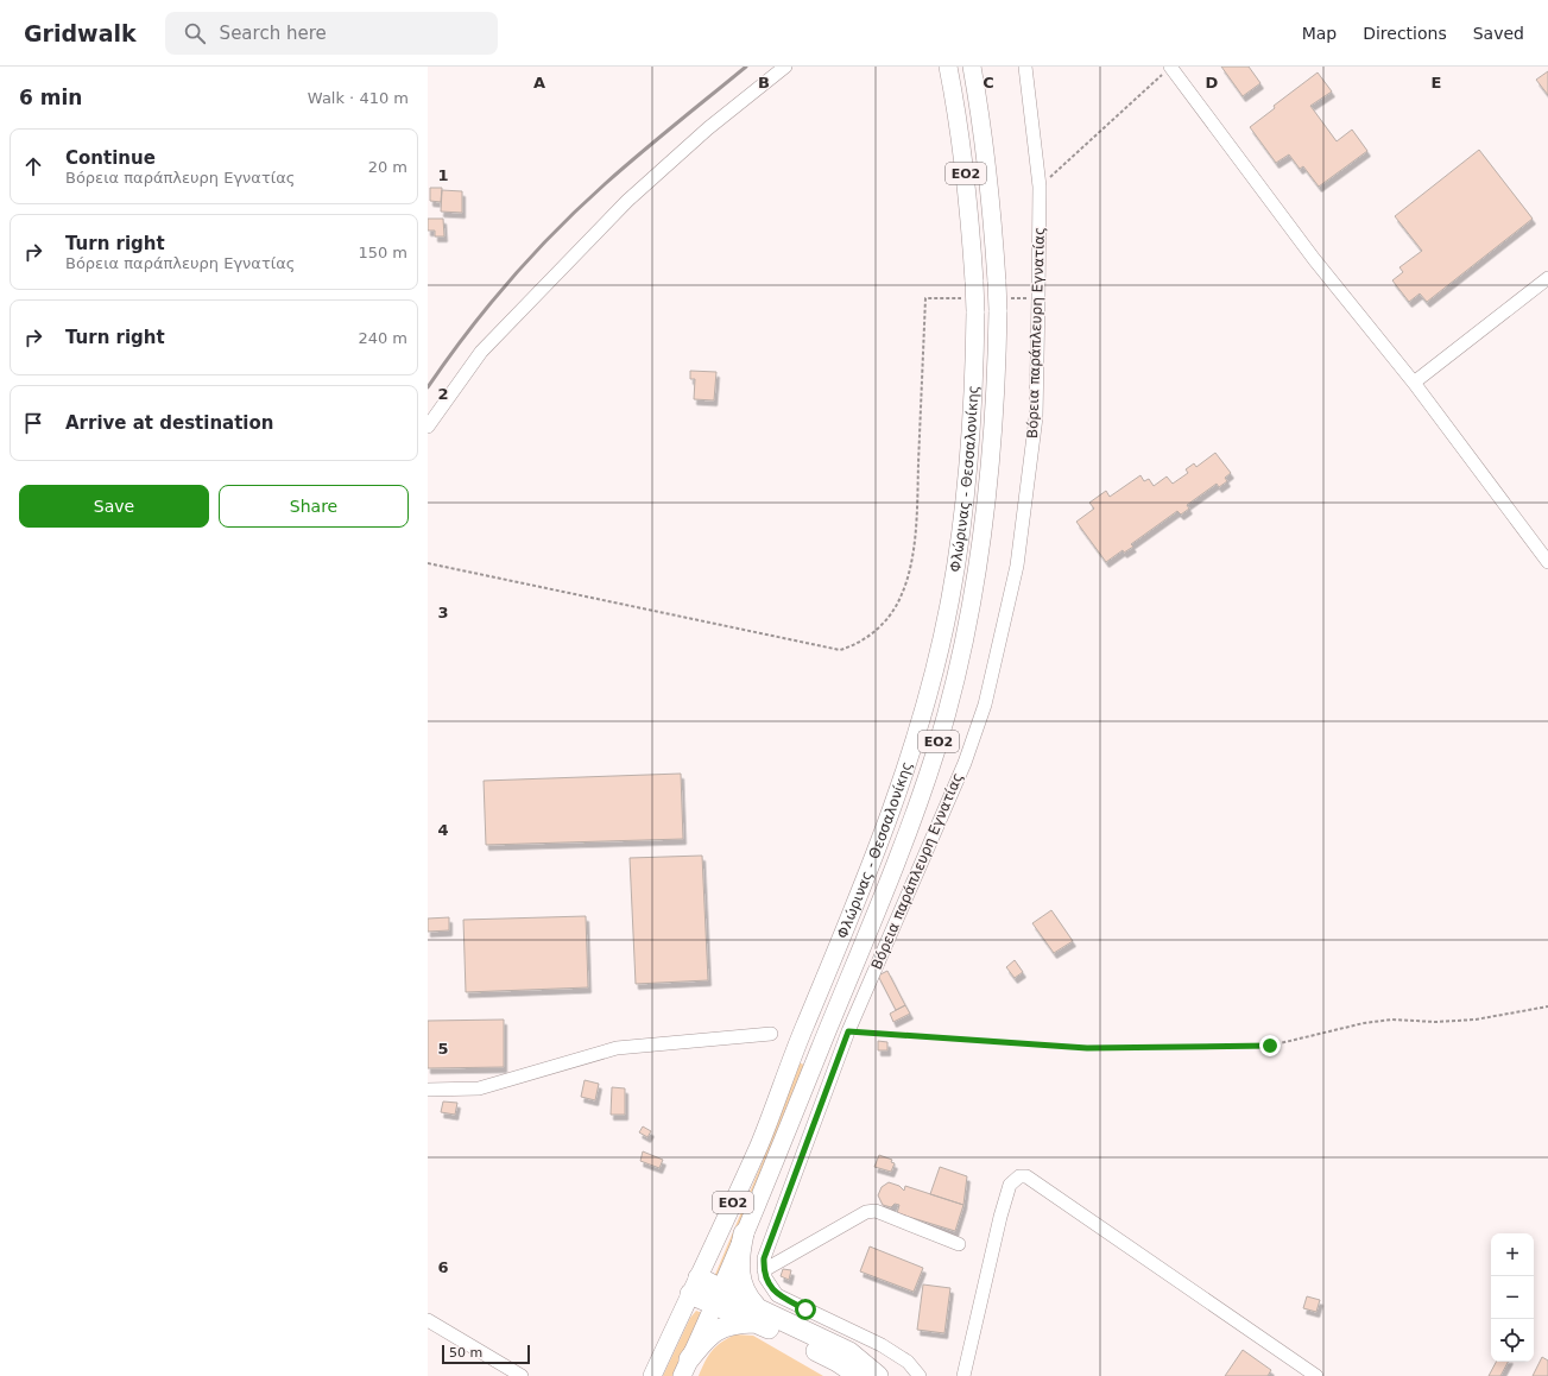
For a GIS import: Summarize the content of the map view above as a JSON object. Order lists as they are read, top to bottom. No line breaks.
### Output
{"streets":{"main road":["ΕΟ2","Φλώρινας - Θεσσαλονίκης"],"street":["Βόρεια παράπλευρη Εγνατίας"]},"scale_bar":"50 m","page":{"header":"Gridwalk","search":"Search here","nav":["Map","Directions","Saved"],"heading":["6 min","Walk · 410 m"],"list":[["Continue","Βόρεια παράπλευρη Εγνατίας","20 m"],["Turn right","Βόρεια παράπλευρη Εγνατίας","150 m"],["Turn right","240 m"],"Arrive at destination"],"buttons":["Save","Share"],"map_buttons":["+","−"],"scale":"50 m"},"grid":{"columns":["A","B","C","D","E"],"rows":["1","2","3","4","5","6"]}}
